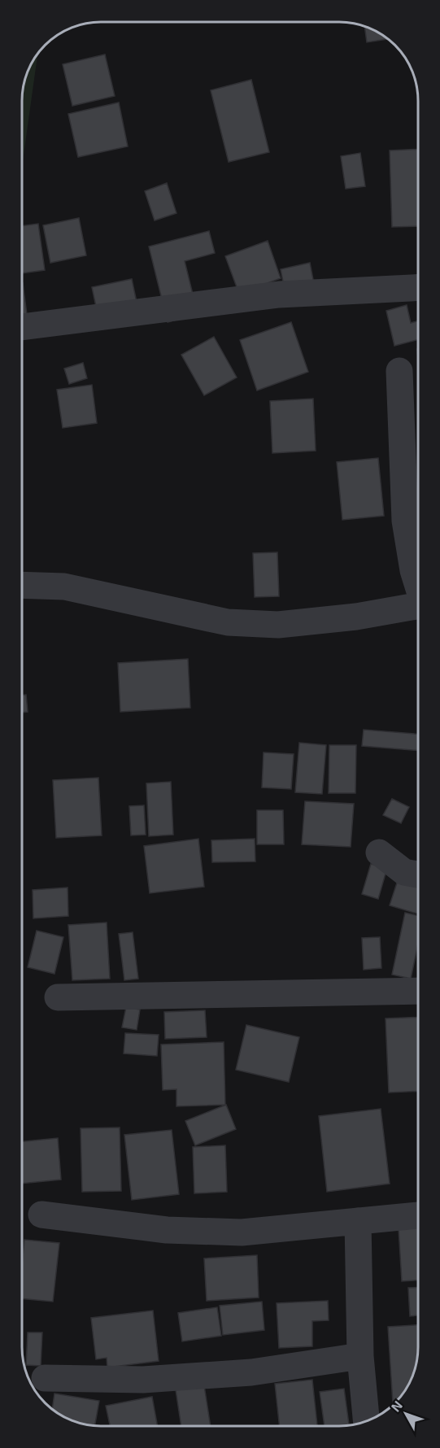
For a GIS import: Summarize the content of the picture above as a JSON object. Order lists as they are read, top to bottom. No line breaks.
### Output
{"north":"top left"}
